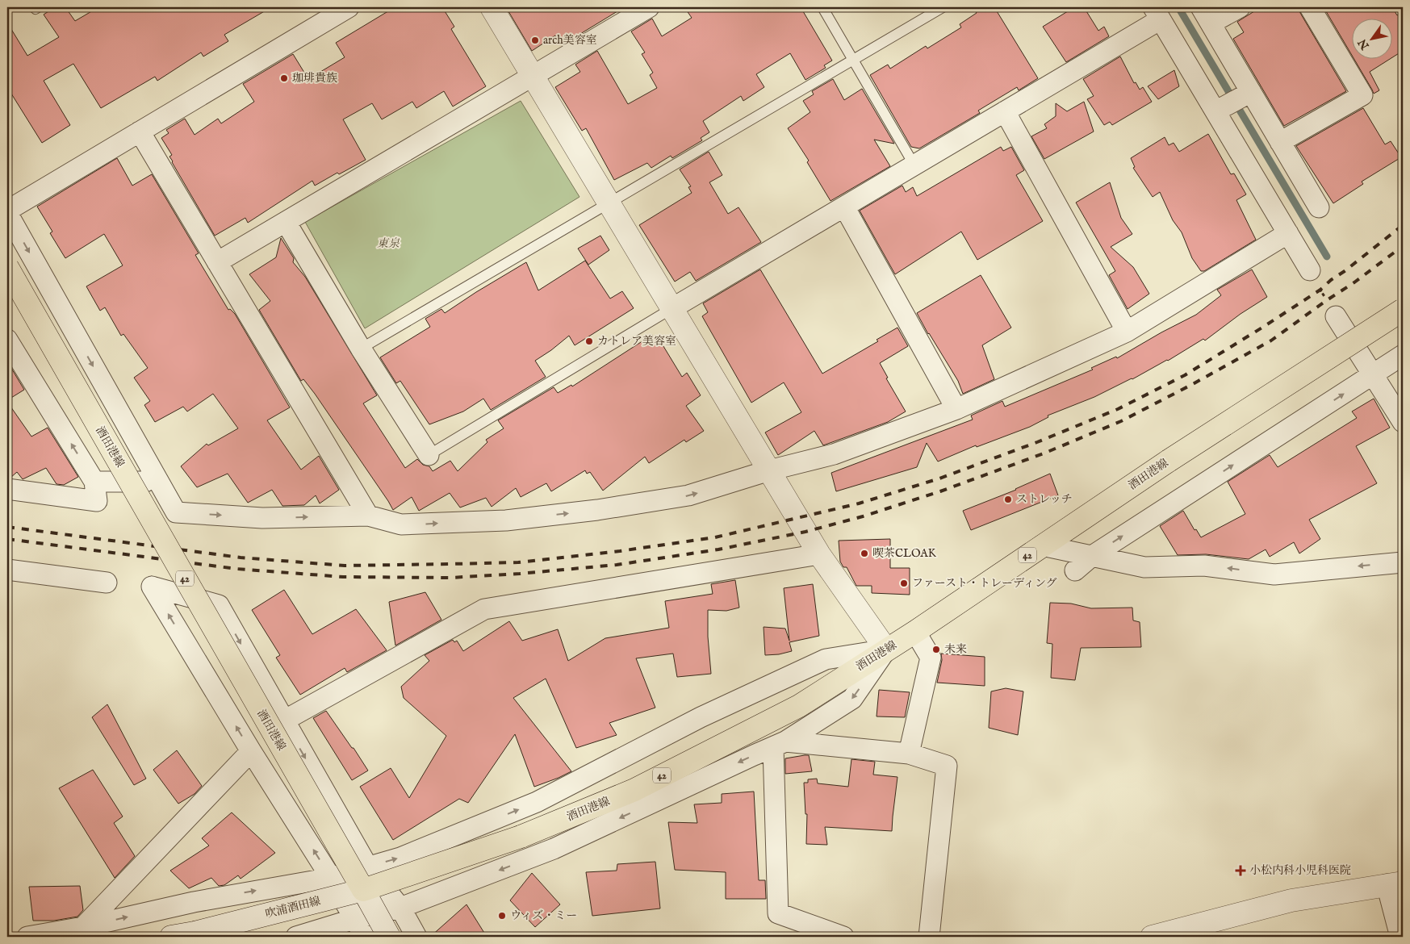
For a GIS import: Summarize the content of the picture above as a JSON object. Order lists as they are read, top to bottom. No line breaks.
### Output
{"streets":{"main road":["酒田港線","42"],"street":["吹浦酒田線"]},"crossings":[["酒田港線","吹浦酒田線"]],"parks":["東泉"],"places":{"other":["arch美容室","珈琲貴族","カトレア美容室","ストレッチ","喫茶CLOAK","ファースト・トレーディング","未来","ウィズ・ミー"],"health":["小松内科小児科医院"]},"north":"bottom left"}
